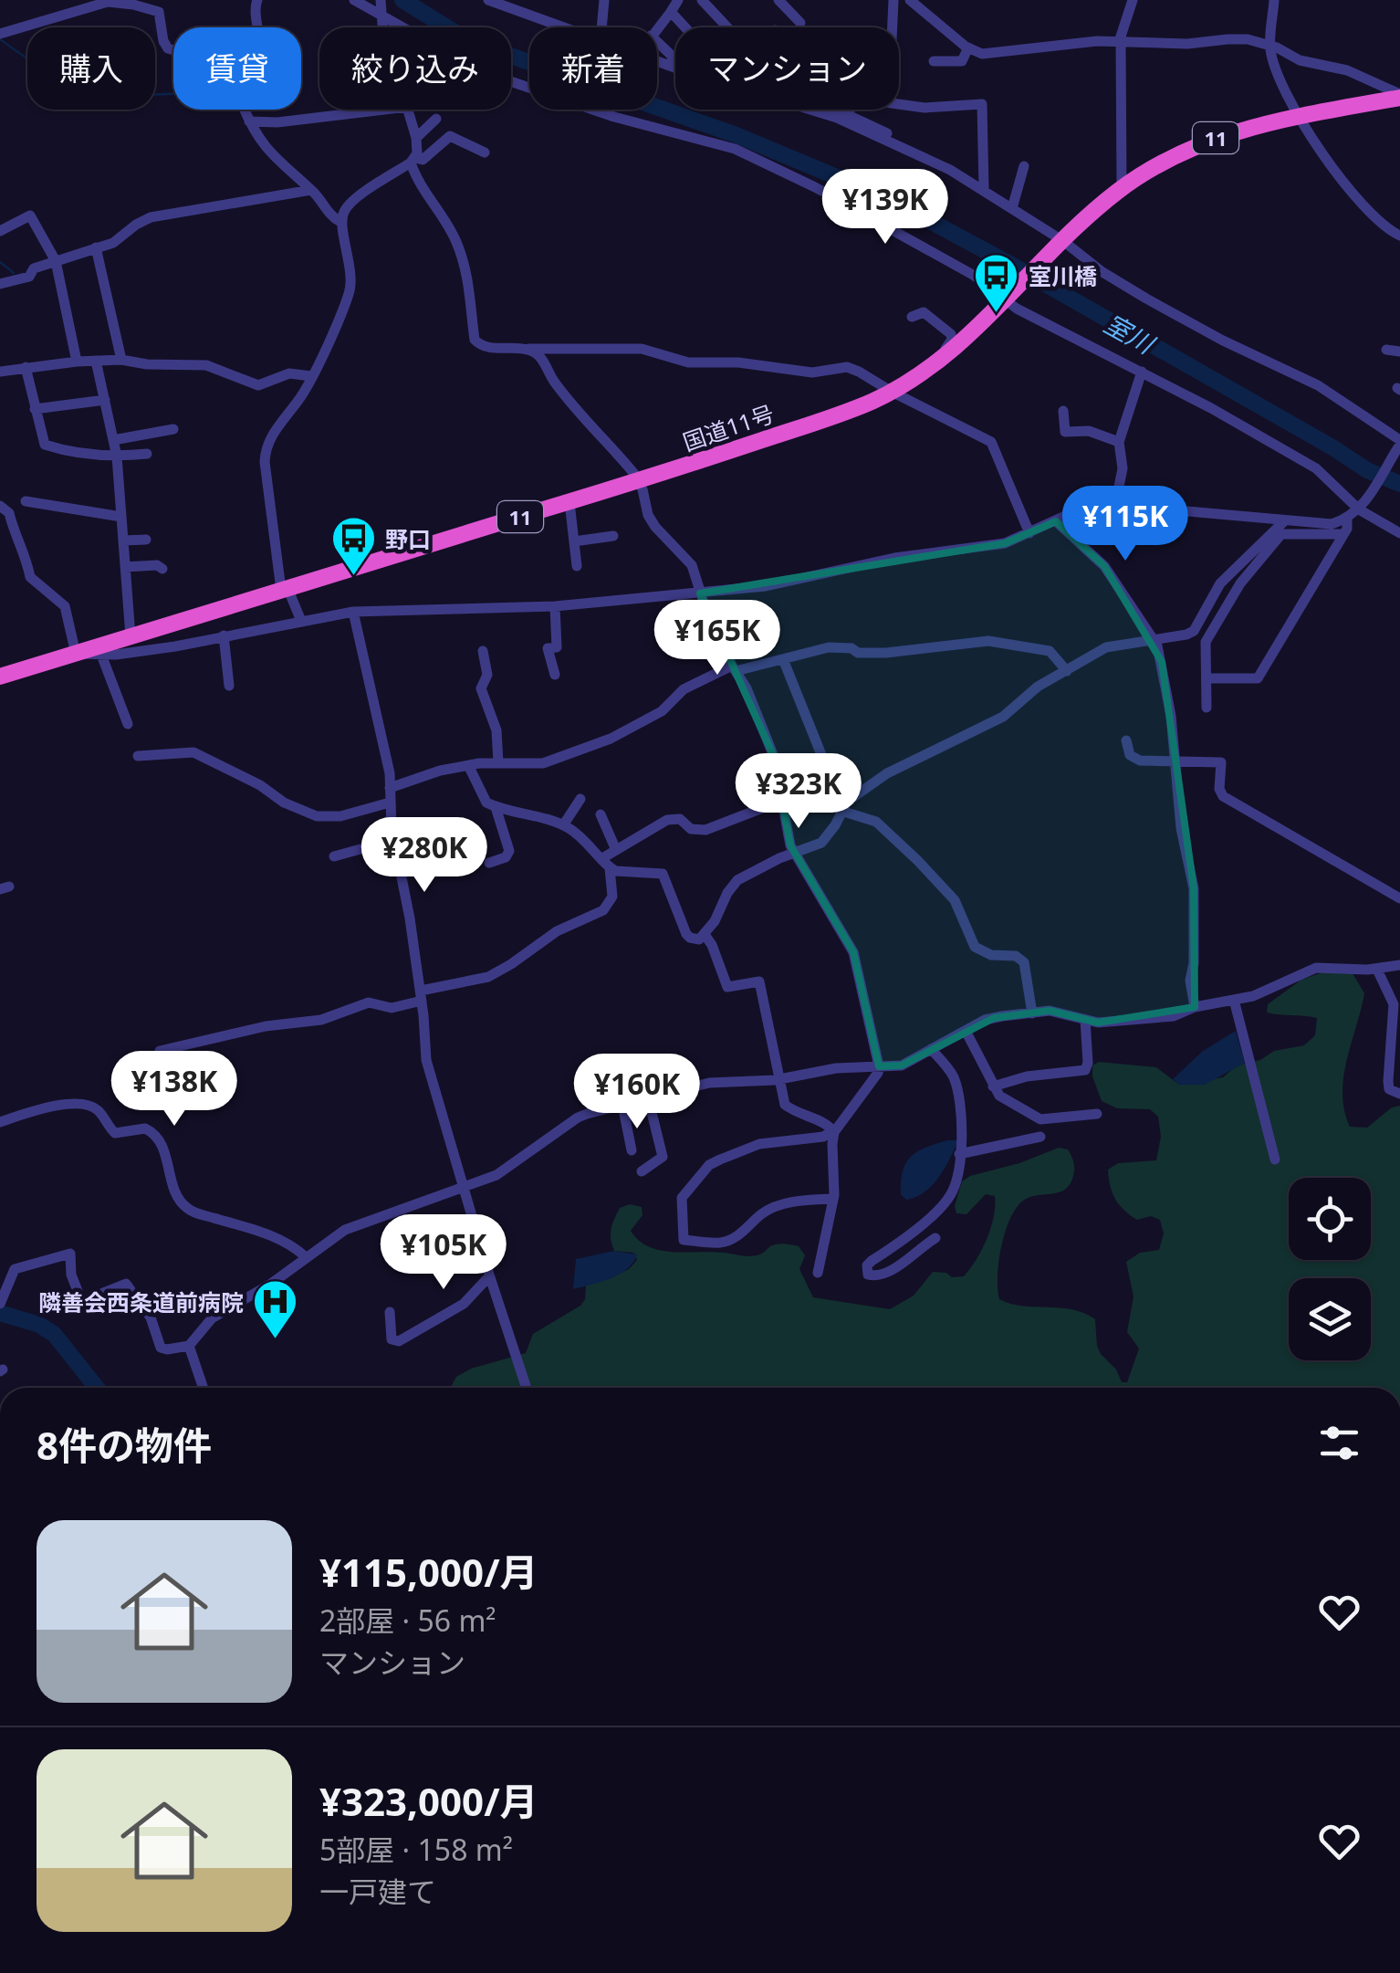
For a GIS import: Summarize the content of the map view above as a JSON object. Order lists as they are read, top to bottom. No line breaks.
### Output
{"streets":{"highway":["11","国道11号"]},"water":["室川"],"places":{"bus stop":["室川橋","野口"],"hospital":["隣善会西条道前病院"]},"page":{"chip":["購入","賃貸","絞り込み","新着","マンション"],"price":["¥139K","¥115K","¥165K","¥323K","¥280K","¥138K","¥160K","¥105K"],"heading":"8件の物件","list":[{"name":"¥115,000/月","note":"2部屋 · 56 m² · マンション"},{"name":"¥323,000/月","note":"5部屋 · 158 m² · 一戸建て"}]}}
